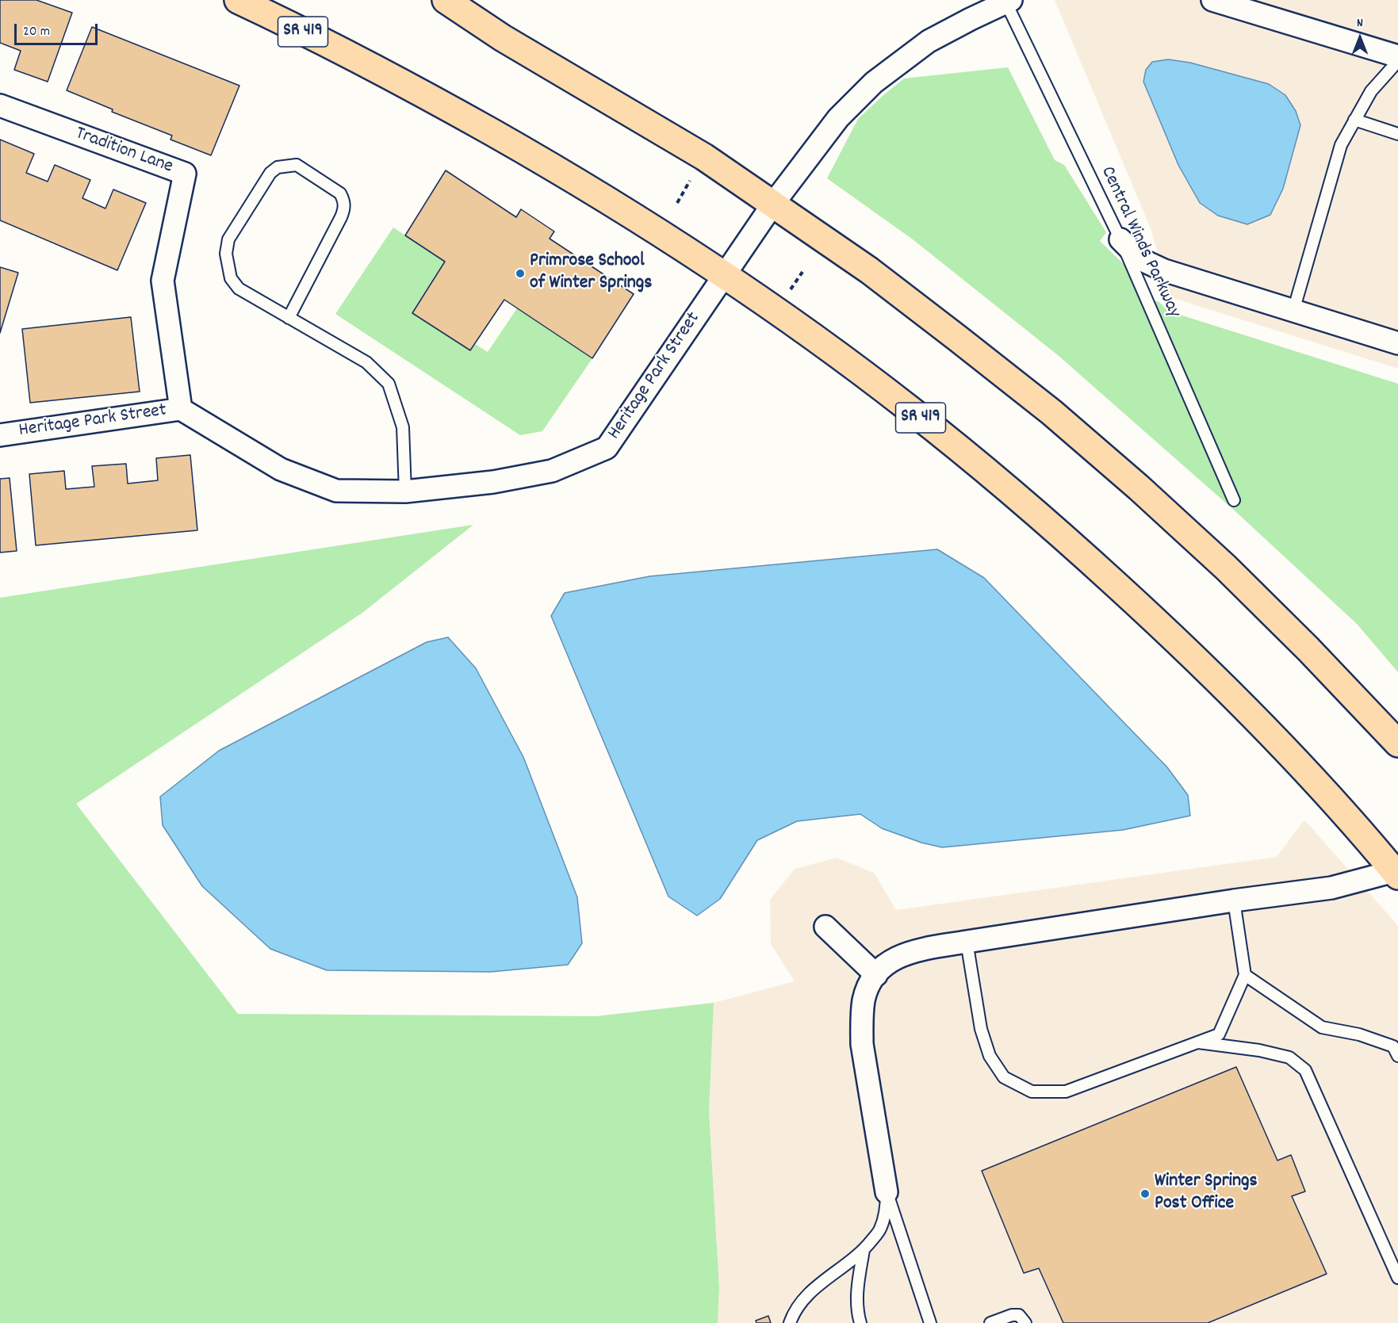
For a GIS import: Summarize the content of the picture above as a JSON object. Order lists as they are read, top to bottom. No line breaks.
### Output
{"streets":{"main road":["SR 419"],"street":["Tradition Lane","Heritage Park Street"],"lane":["Central Winds Parkway"]},"crossings":[["SR 419","Heritage Park Street"],["Tradition Lane","Heritage Park Street"],["Central Winds Parkway","Heritage Park Street"]],"places":["Primrose School of Winter Springs","Winter Springs Post Office"],"scale_bar":"20 m","north":"top"}
